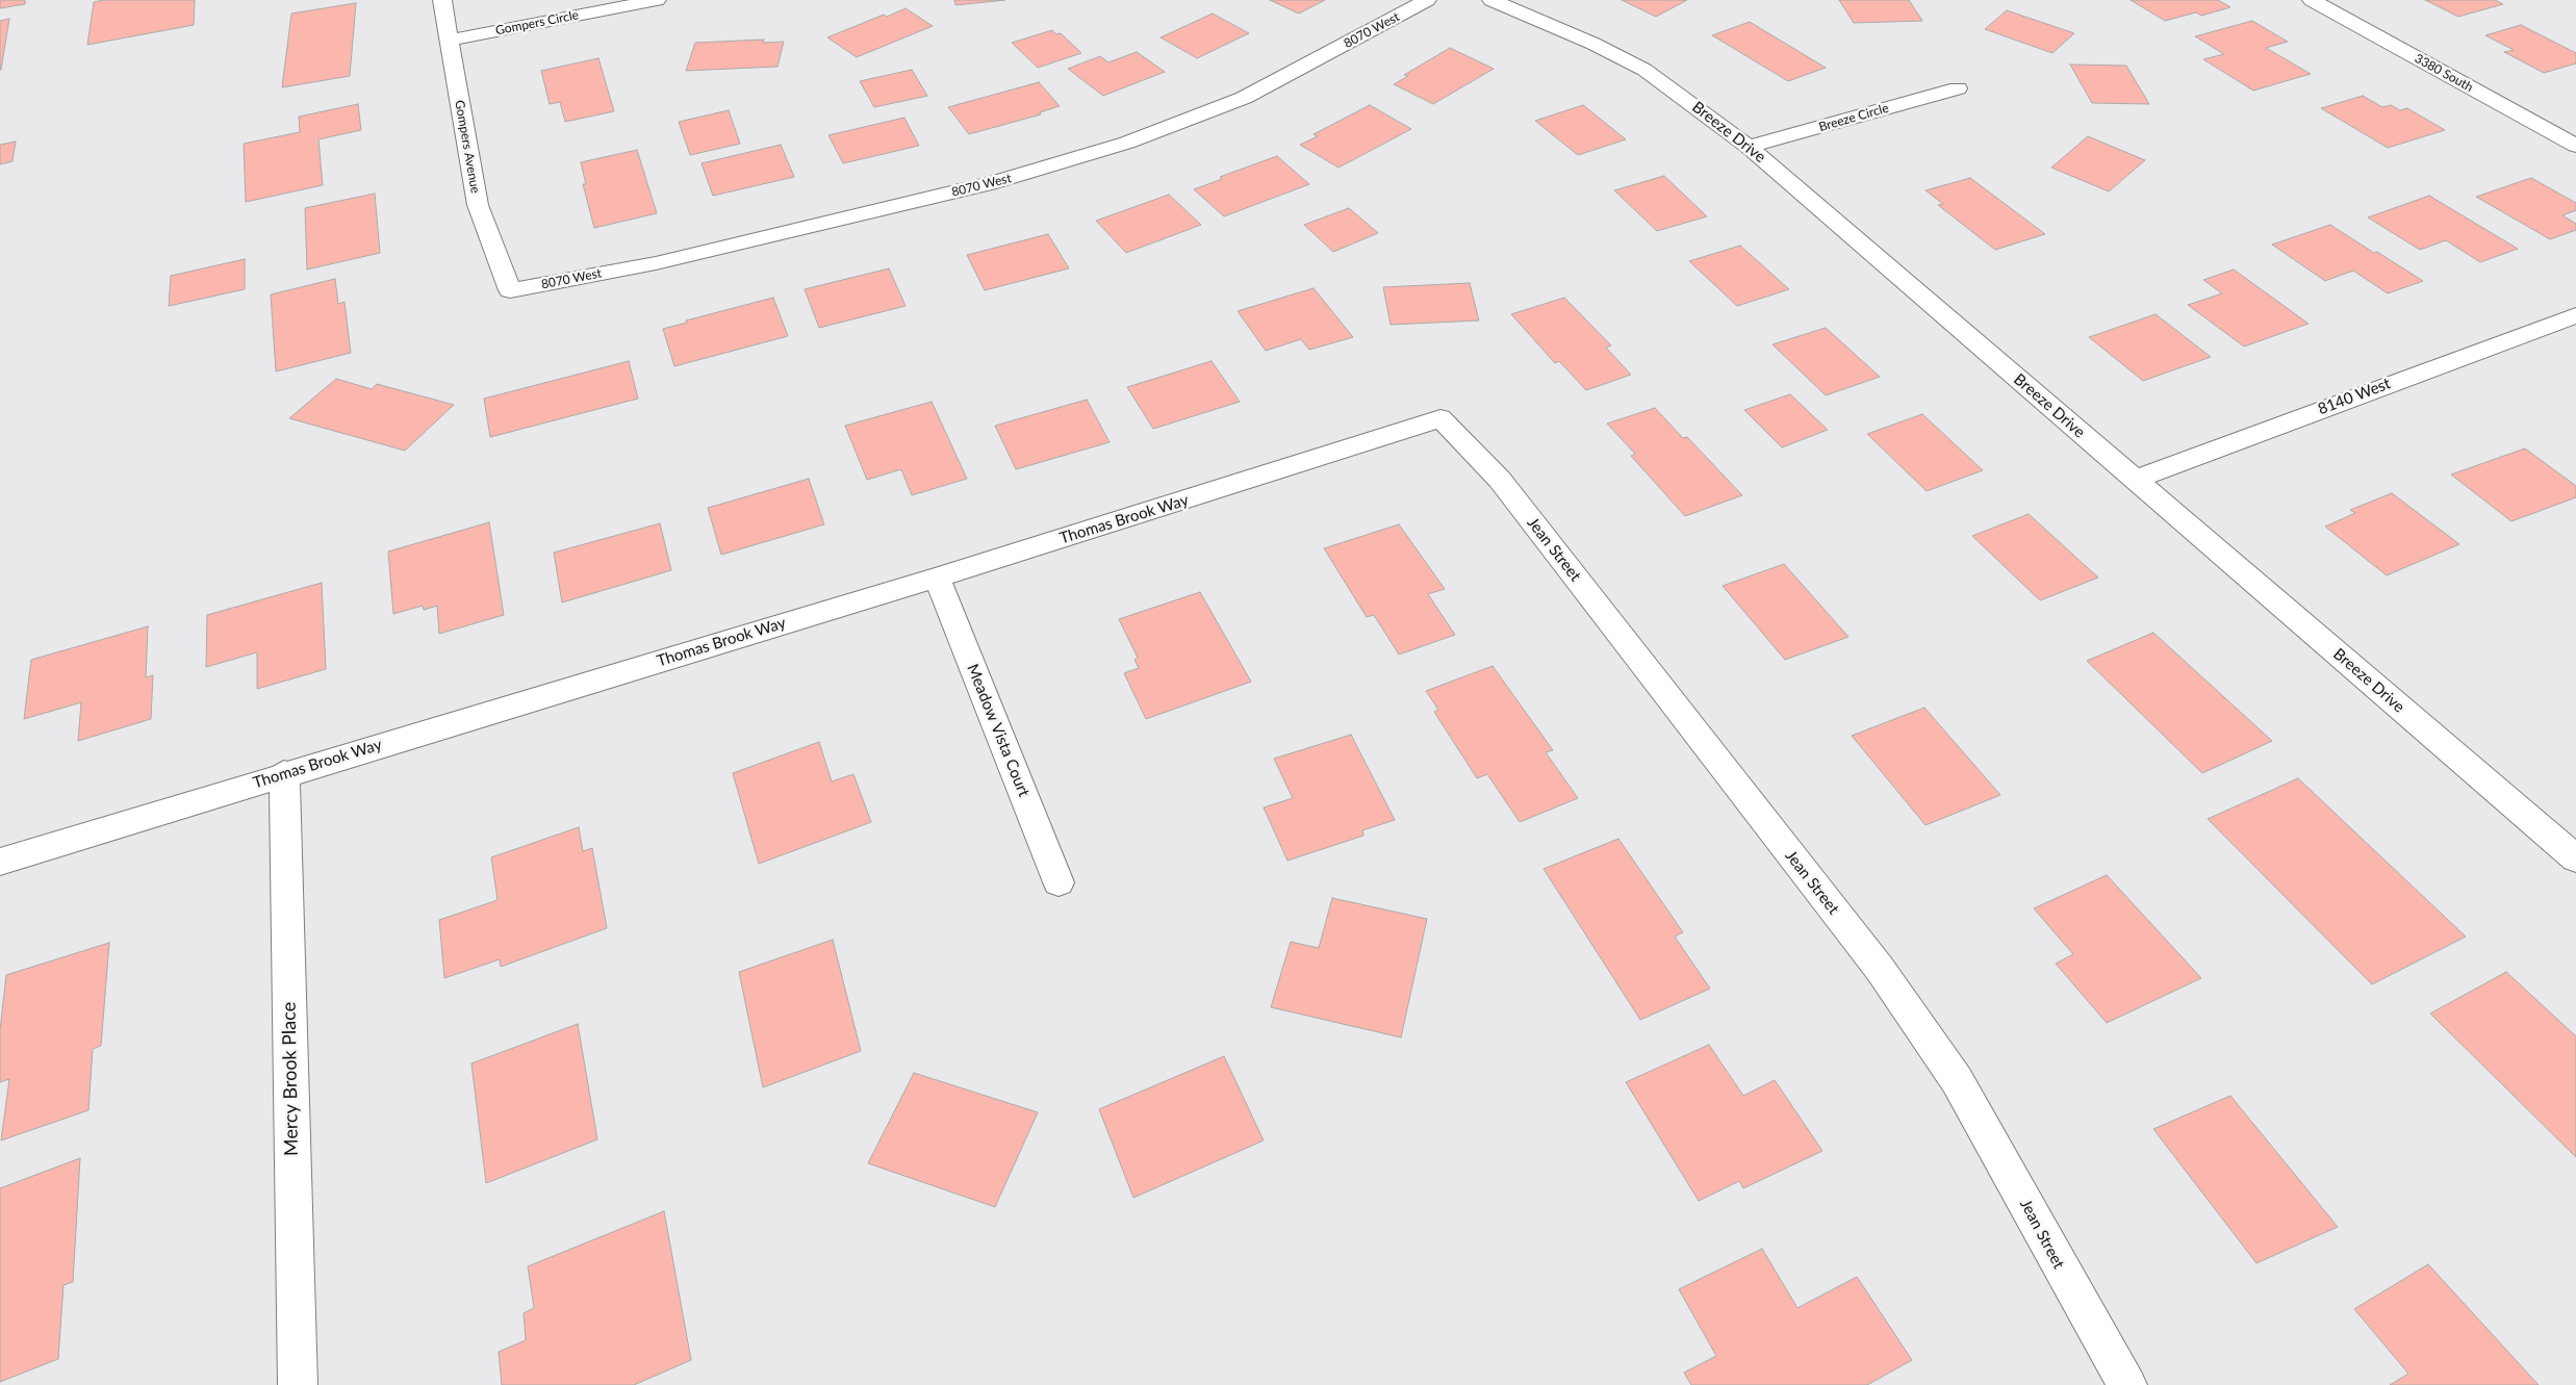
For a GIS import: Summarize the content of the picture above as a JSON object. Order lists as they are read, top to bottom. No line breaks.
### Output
{"streets":{"street":["Gompers Circle","8070 West","3380 South","Breeze Circle","Breeze Drive","Gompers Avenue","8140 West","Thomas Brook Way","Jean Street","Meadow Vista Court","Mercy Brook Place"]},"crossings":[["Gompers Circle","Gompers Avenue"],["8070 West","Gompers Avenue"],["Breeze Circle","Breeze Drive"],["Breeze Drive","8140 West"],["Thomas Brook Way","Jean Street"],["Thomas Brook Way","Meadow Vista Court"],["Thomas Brook Way","Mercy Brook Place"]]}
